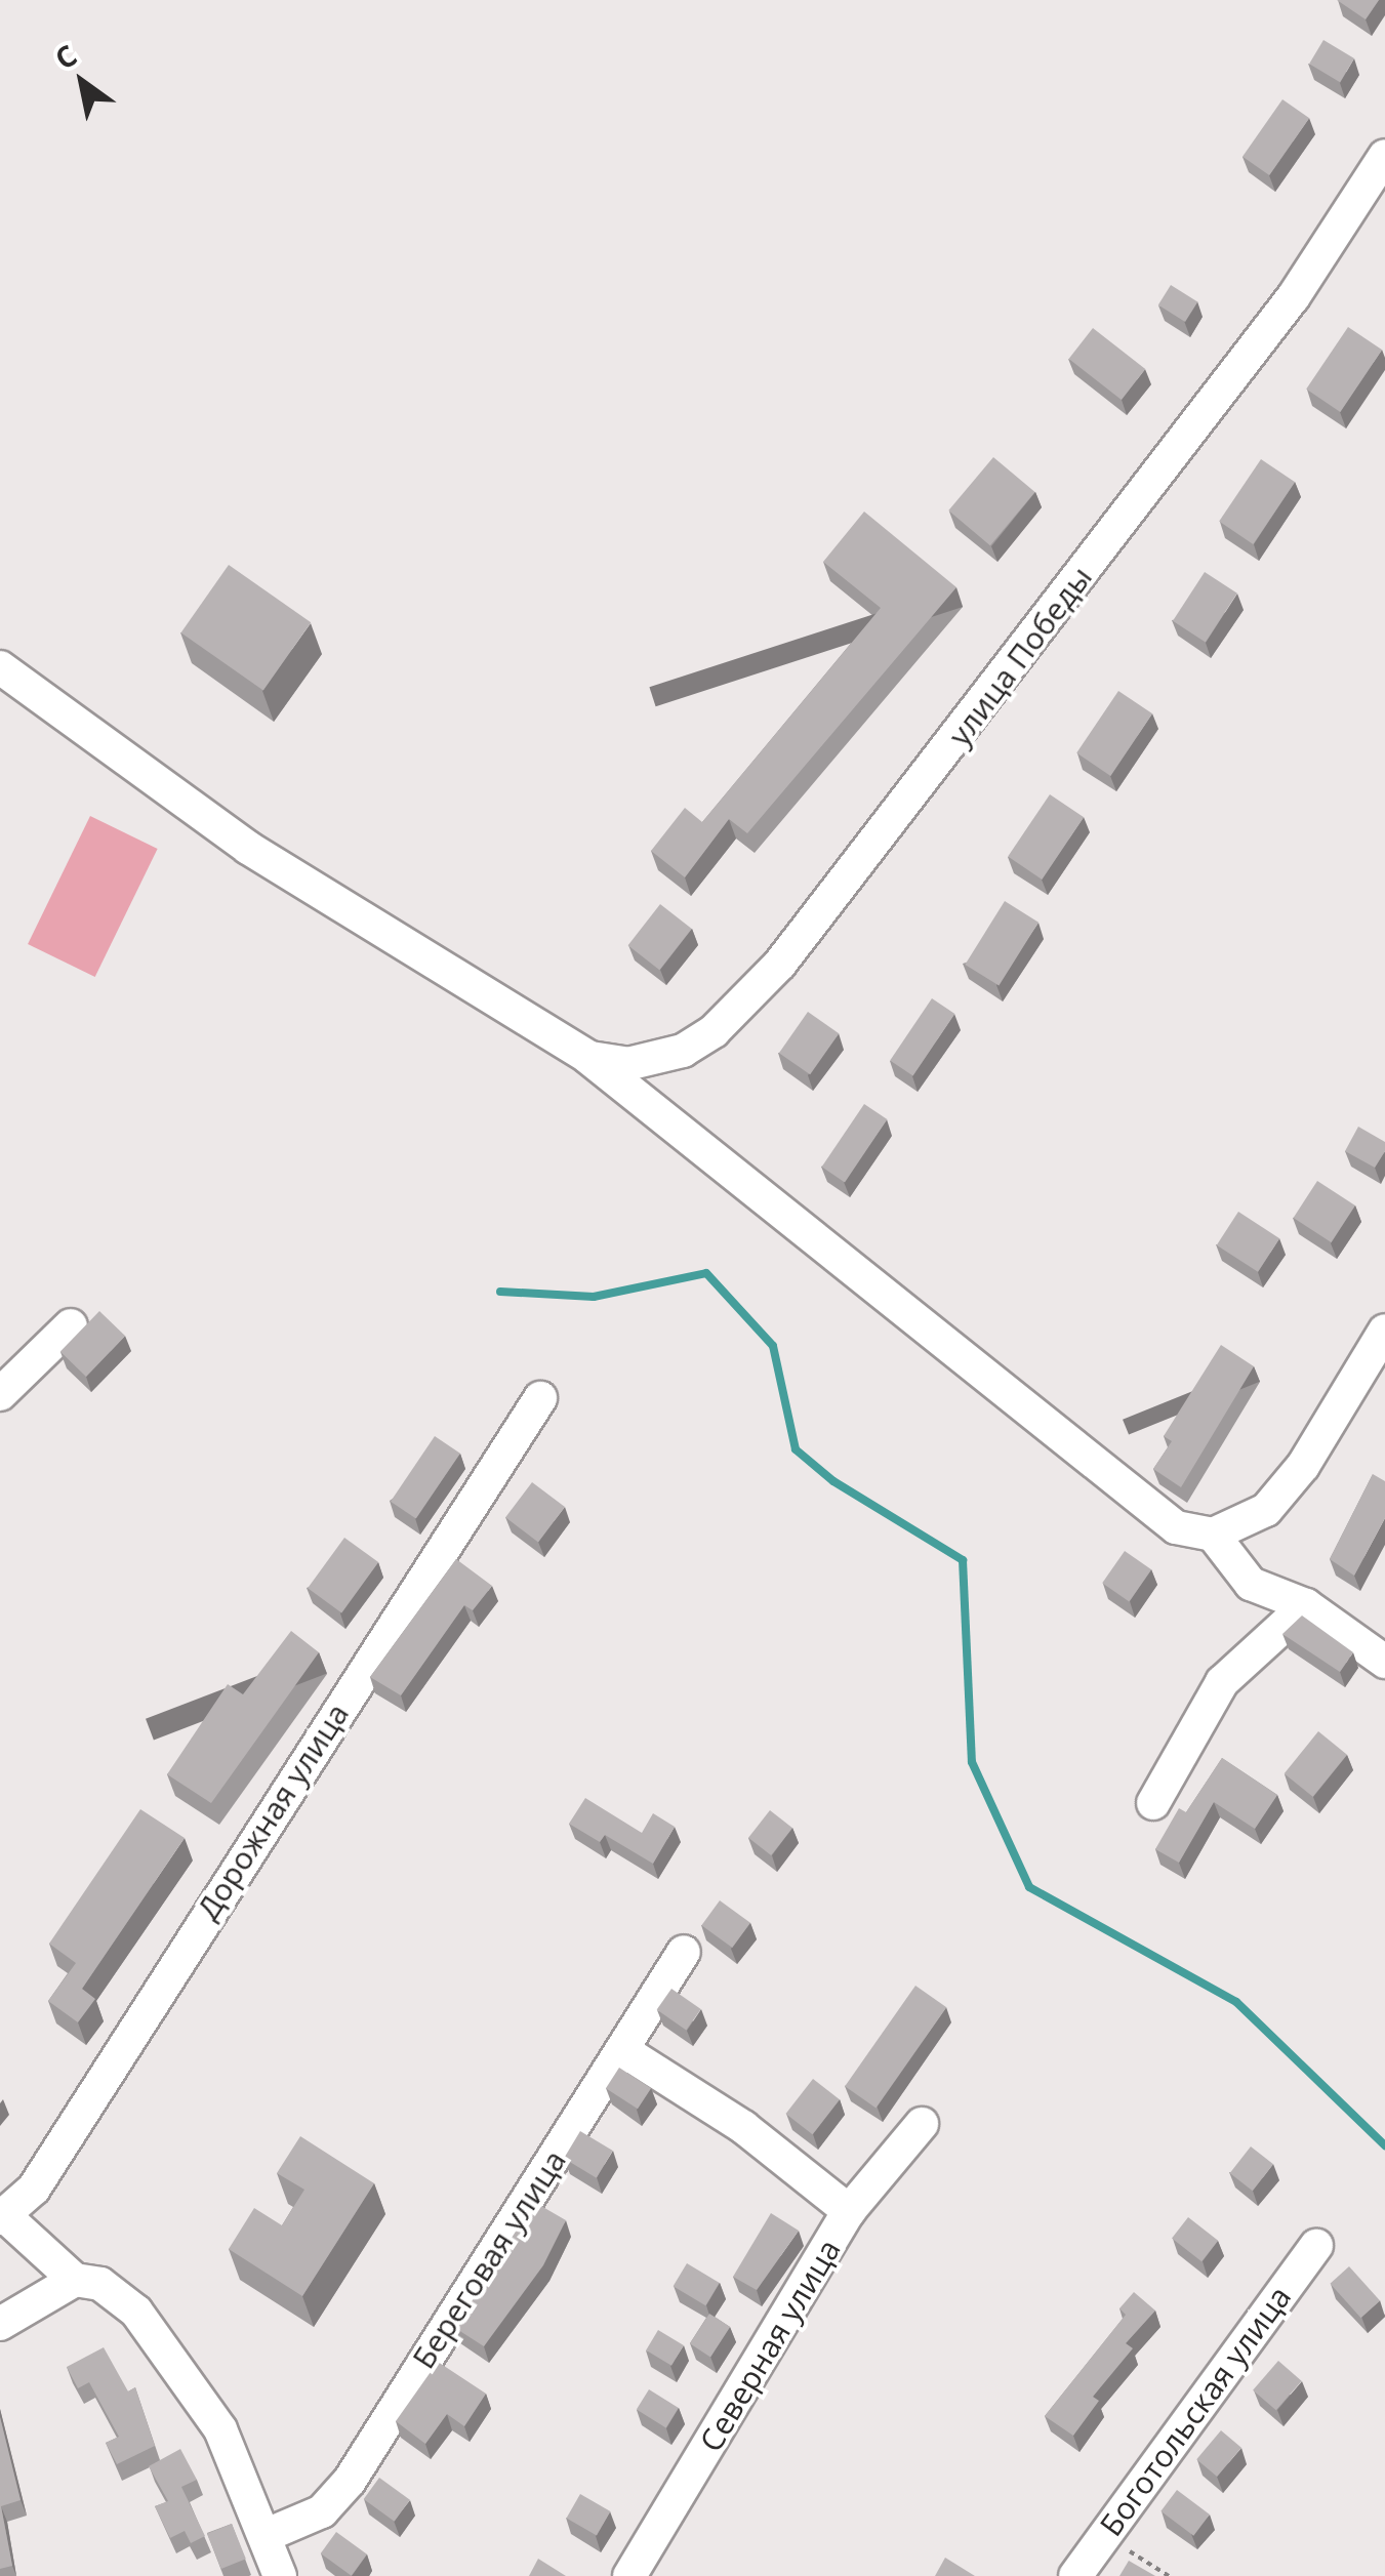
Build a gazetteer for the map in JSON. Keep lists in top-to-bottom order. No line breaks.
{"streets":{"street":["улица Победы","Дорожная улица","Береговая улица","Северная улица","Боготольская улица"]},"north":"top left"}
